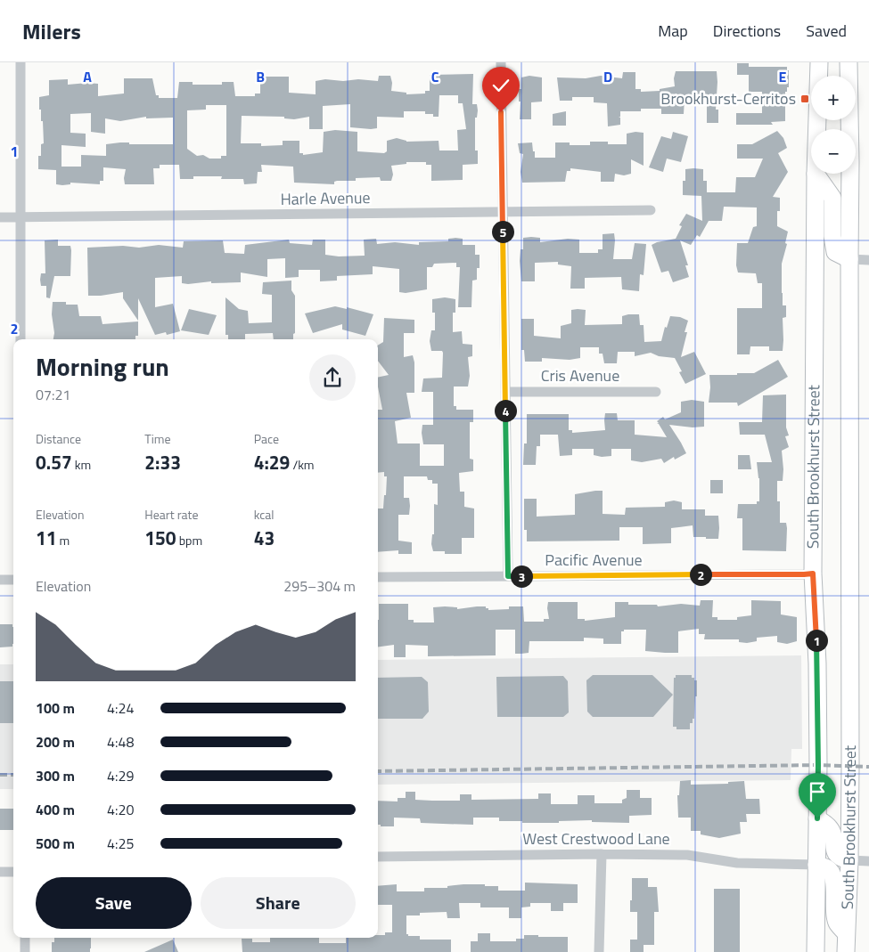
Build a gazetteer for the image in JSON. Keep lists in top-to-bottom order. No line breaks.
{"streets":{"main road":["South Brookhurst Street"],"street":["Harle Avenue","Cris Avenue","Pacific Avenue","West Crestwood Lane"]},"crossings":[["South Brookhurst Street","Pacific Avenue"],["South Brookhurst Street","West Crestwood Lane"]],"places":{"transit":["Brookhurst-Cerritos"]},"page":{"header":"Milers","nav":["Map","Directions","Saved"],"map_buttons":["+","−"],"pins":["5","4","2","3","1"],"heading":["Morning run","07:21"],"stats":[["Distance","0.57 km"],["Time","2:33"],["Pace","4:29 /km"],["Elevation","11 m"],["Heart rate","150 bpm"],["kcal","43"]],"chart":["Elevation","295–304 m"],"list":[{"name":"100 m","note":"4:24"},{"name":"200 m","note":"4:48"},{"name":"300 m","note":"4:29"},{"name":"400 m","note":"4:20"},{"name":"500 m","note":"4:25"}],"buttons":["Save","Share"]},"grid":{"columns":["A","B","C","D","E"],"rows":["1","2"]}}
